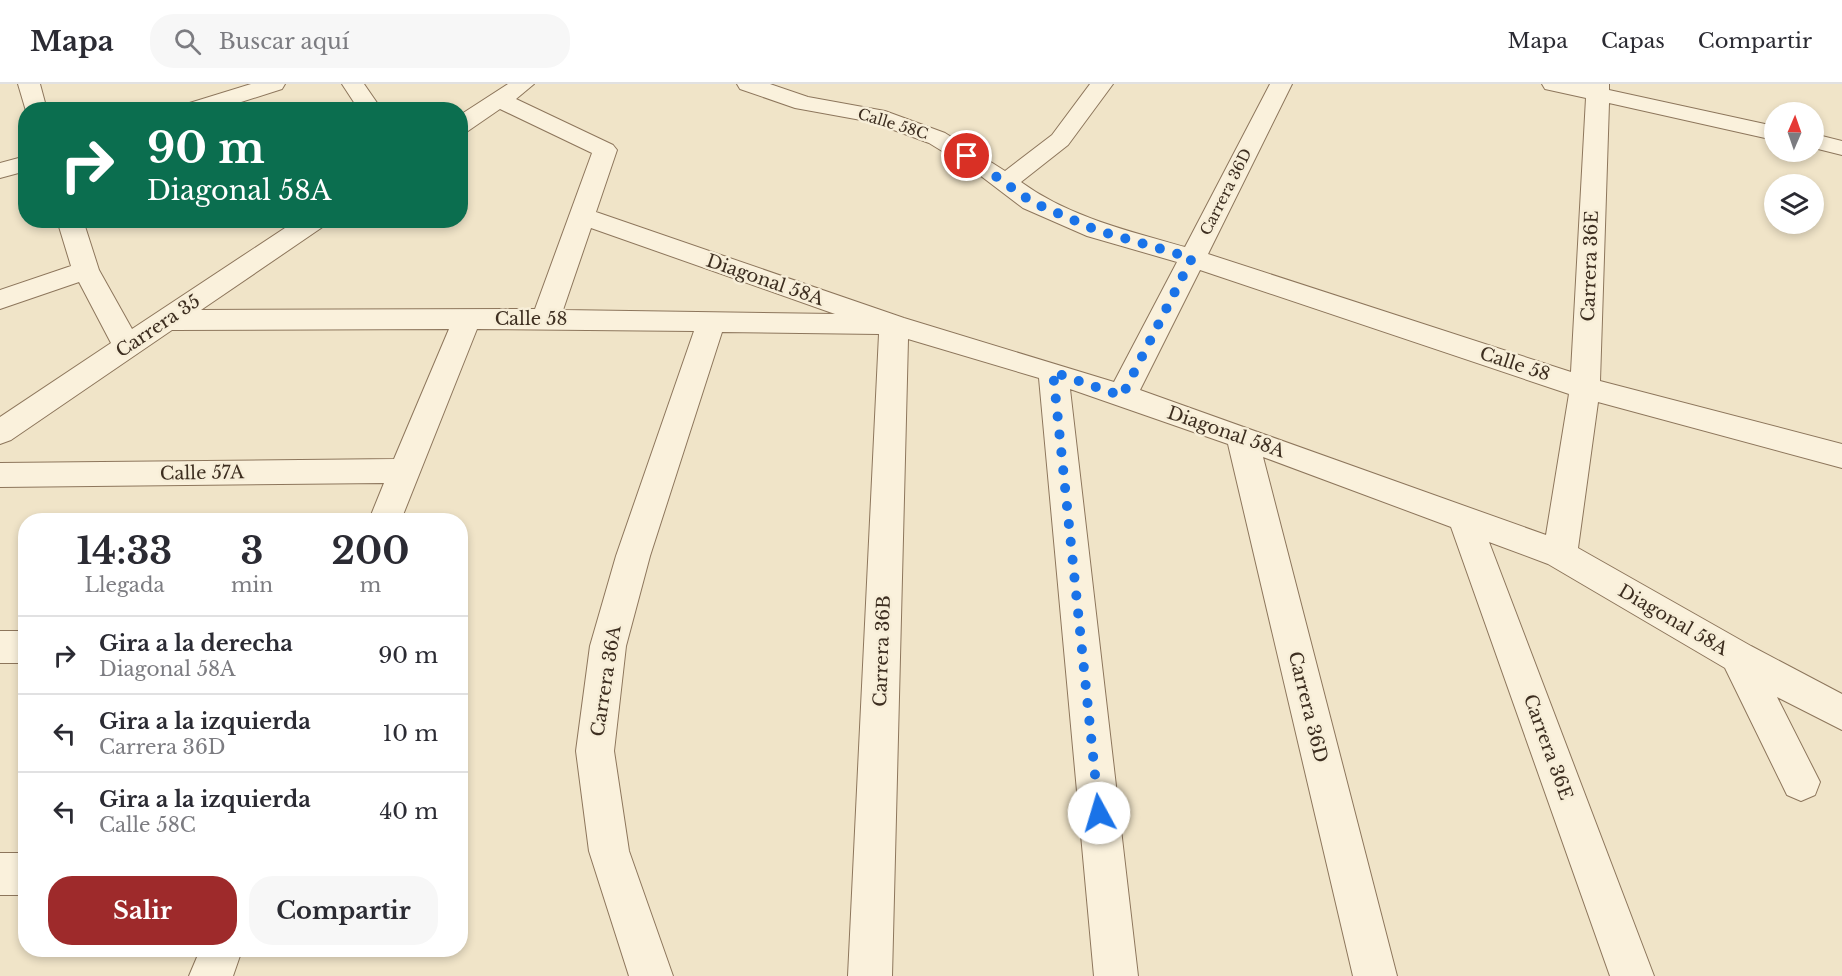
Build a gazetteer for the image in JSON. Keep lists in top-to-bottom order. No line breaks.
{"streets":{"street":["Calle 58C","Carrera 36D","Carrera 36E","Diagonal 58A","Calle 58","Carrera 35","Calle 57A","Carrera 36B","Carrera 36A"]},"crossings":[["Calle 58C","Carrera 36D"],["Calle 58C","Calle 58"],["Carrera 36D","Diagonal 58A"],["Carrera 36D","Calle 58"],["Carrera 36E","Diagonal 58A"],["Carrera 36E","Calle 58"],["Diagonal 58A","Calle 58"],["Diagonal 58A","Carrera 36B"],["Calle 58","Carrera 35"],["Calle 58","Carrera 36B"],["Calle 58","Carrera 36A"]],"north":"top","page":{"header":"Mapa","search":"Buscar aquí","nav":["Mapa","Capas","Compartir"],"turn":["90 m","Diagonal 58A"],"eta":["14:33","Llegada","3","min","200","m"],"list":[{"name":"Gira a la derecha","note":"Diagonal 58A","value":"90 m"},{"name":"Gira a la izquierda","note":"Carrera 36D","value":"10 m"},{"name":"Gira a la izquierda","note":"Calle 58C","value":"40 m"}],"buttons":["Salir","Compartir"]}}
